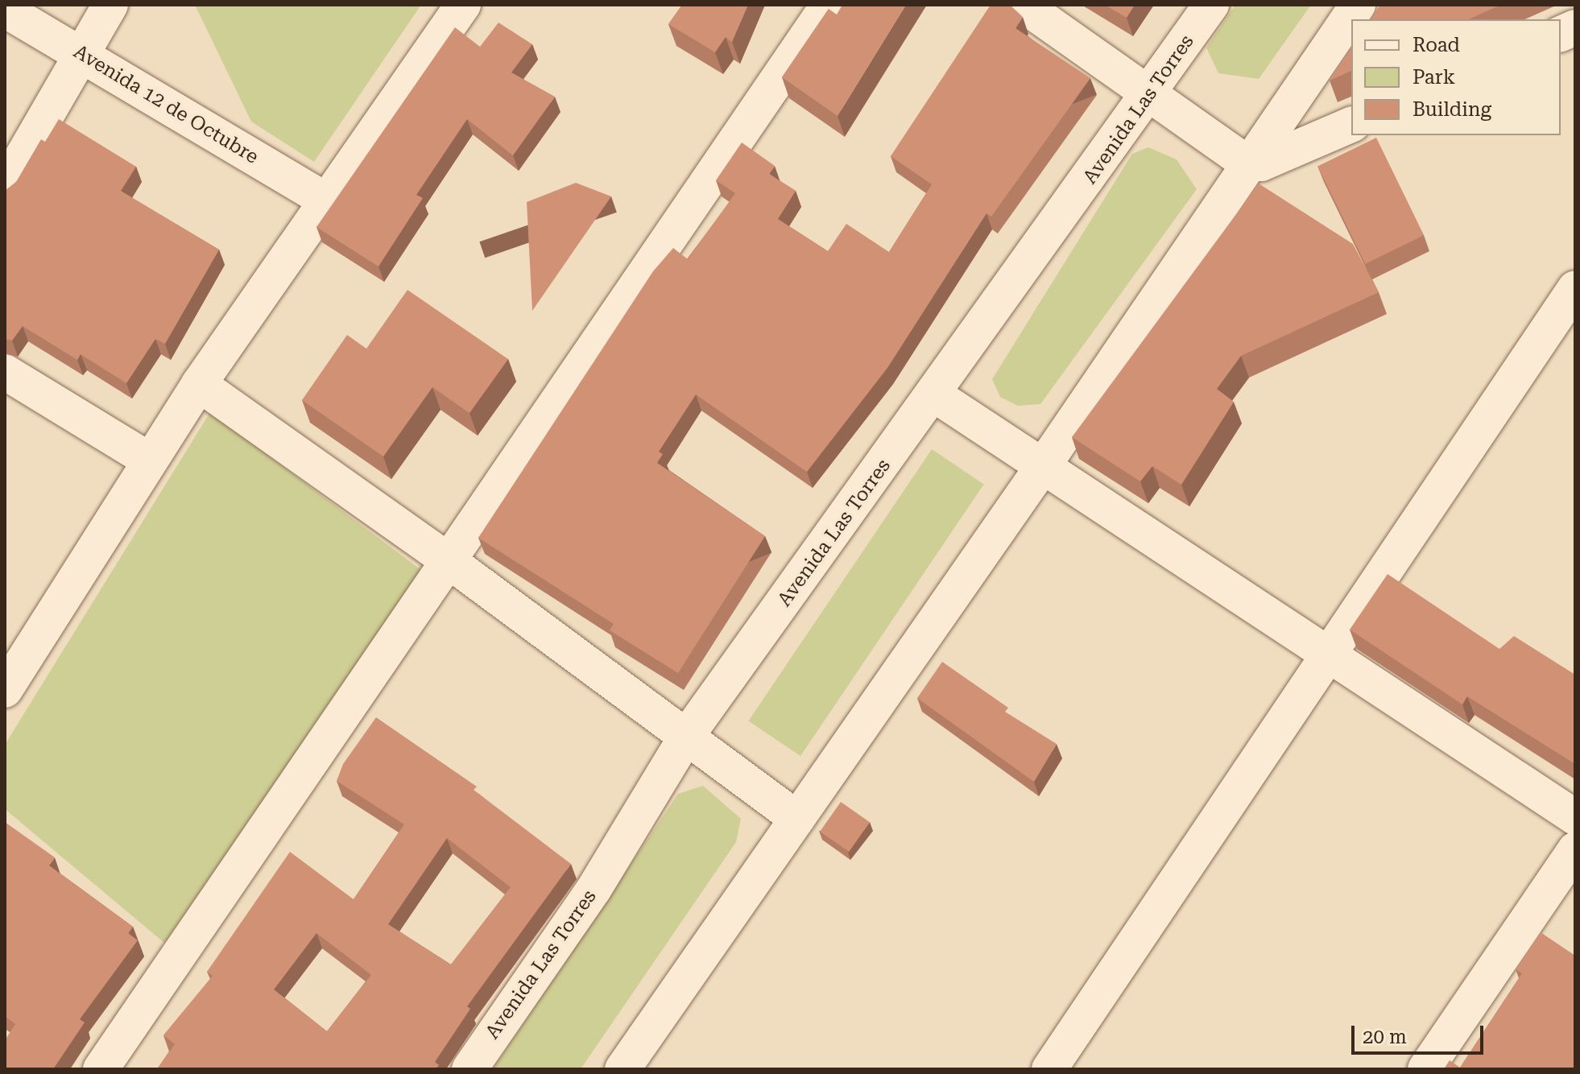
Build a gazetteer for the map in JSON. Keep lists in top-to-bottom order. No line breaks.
{"streets":{"street":["Avenida 12 de Octubre","Avenida Las Torres"]},"legend":["Road","Park","Building"],"scale_bar":"20 m"}
